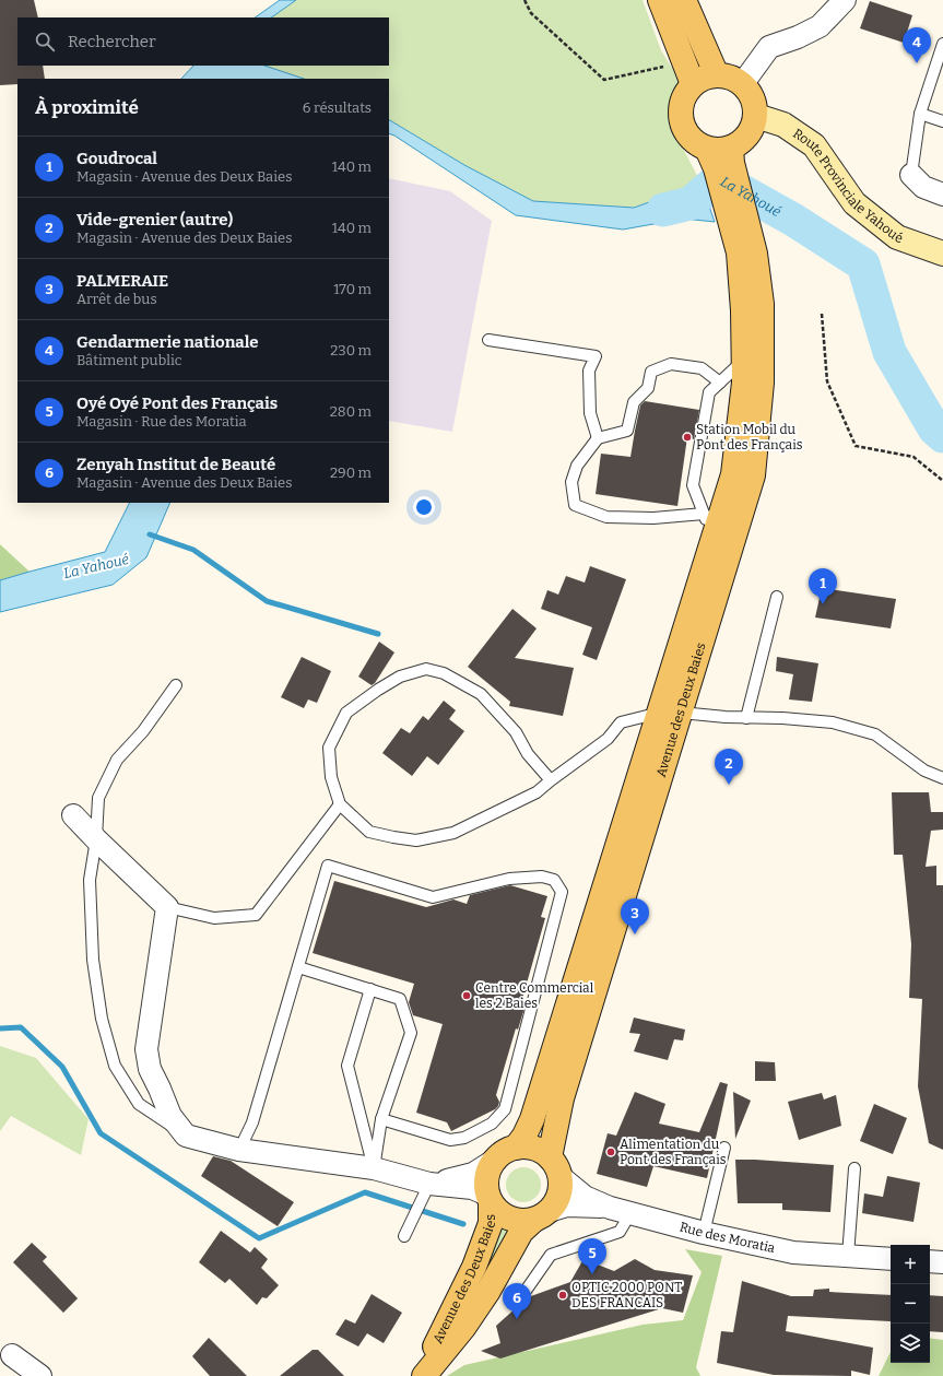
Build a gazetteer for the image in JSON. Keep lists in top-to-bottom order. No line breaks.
{"streets":{"main road":["Route Provinciale Yahoué","Avenue des Deux Baies"],"street":["Rue des Moratia"]},"crossings":[["Avenue des Deux Baies","Rue des Moratia"]],"water":["La Yahoué"],"places":["Station Mobil du Pont des Français","Centre Commercial les 2 Baies","Alimentation du Pont des Français","OPTIC 2000 PONT DES FRANCAIS"],"page":{"search":"Rechercher","pins":["4","1","2","3","5","6"],"heading":["À proximité","6 résultats"],"list":[{"mark":"1","name":"Goudrocal","note":"Magasin · Avenue des Deux Baies","value":"140 m"},{"mark":"2","name":"Vide-grenier (autre)","note":"Magasin · Avenue des Deux Baies","value":"140 m"},{"mark":"3","name":"PALMERAIE","note":"Arrêt de bus","value":"170 m"},{"mark":"4","name":"Gendarmerie nationale","note":"Bâtiment public","value":"230 m"},{"mark":"5","name":"Oyé Oyé Pont des Français","note":"Magasin · Rue des Moratia","value":"280 m"},{"mark":"6","name":"Zenyah Institut de Beauté","note":"Magasin · Avenue des Deux Baies","value":"290 m"}],"map_buttons":["+","−"]}}
